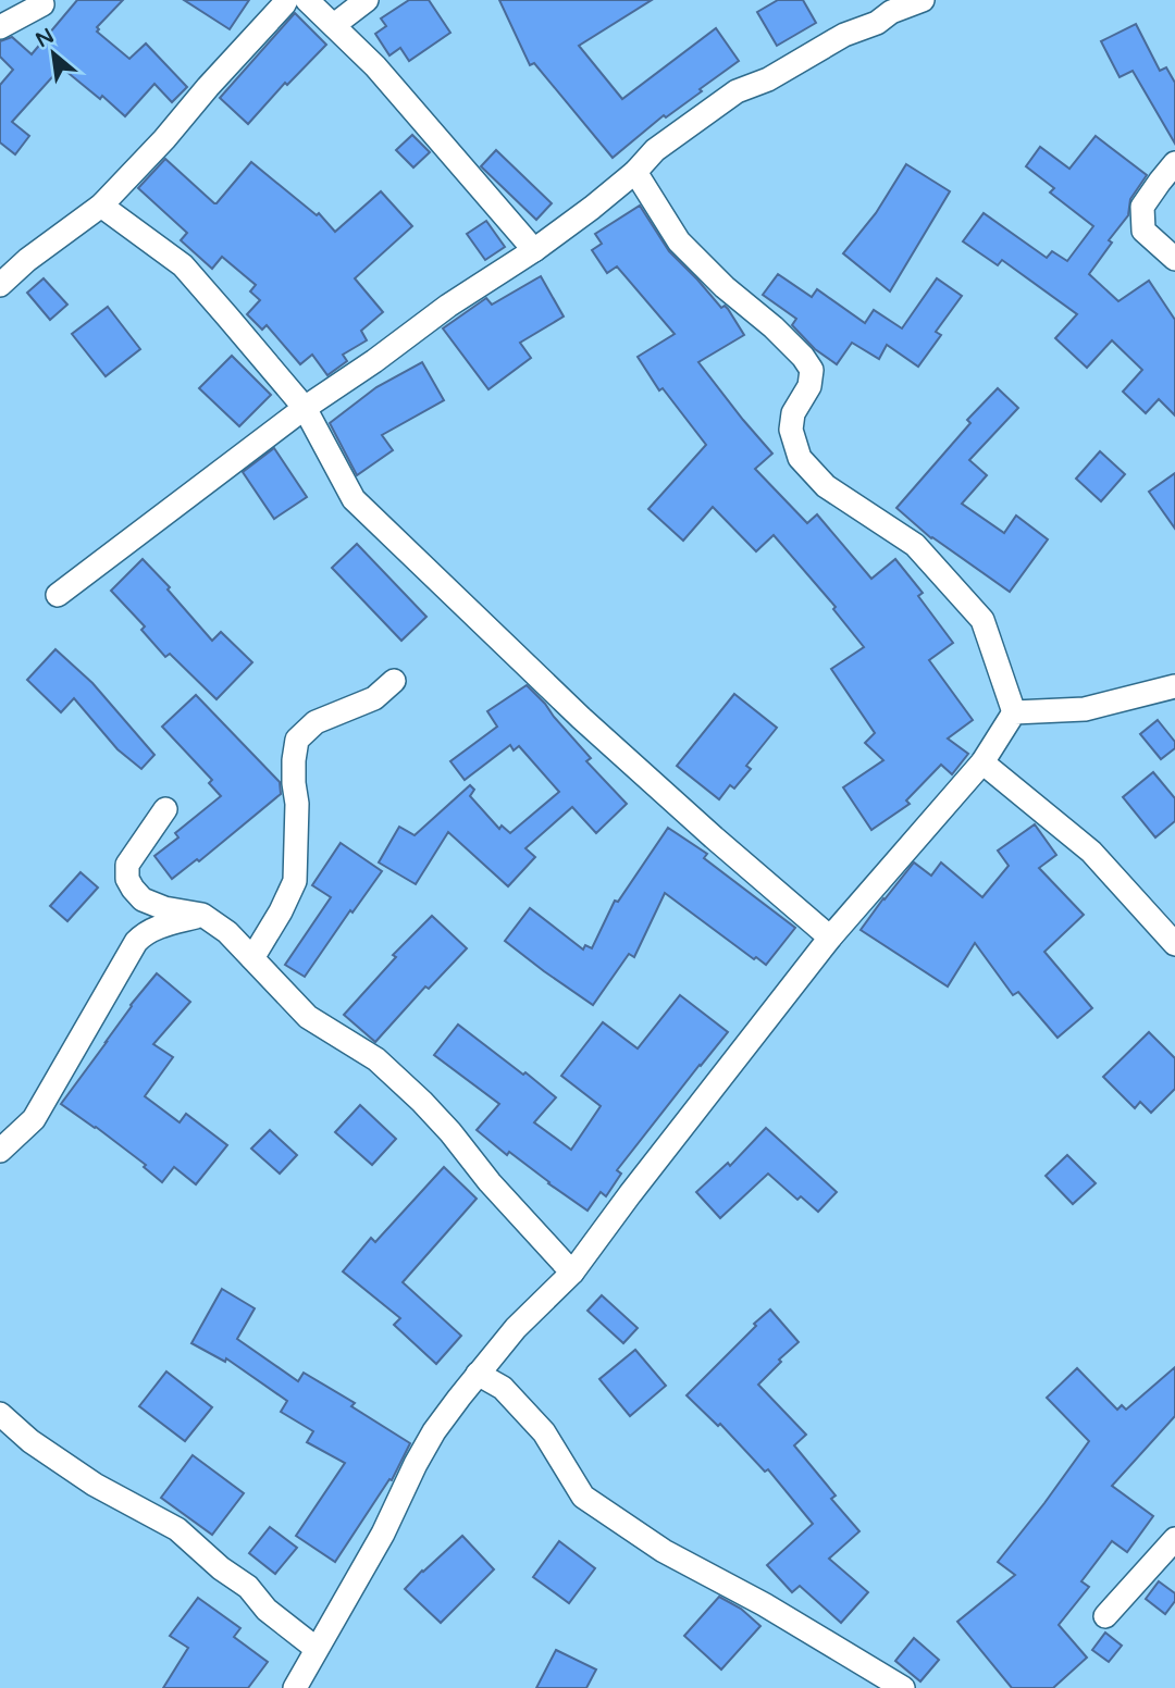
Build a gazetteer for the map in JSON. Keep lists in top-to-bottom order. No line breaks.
{"north":"top left"}
